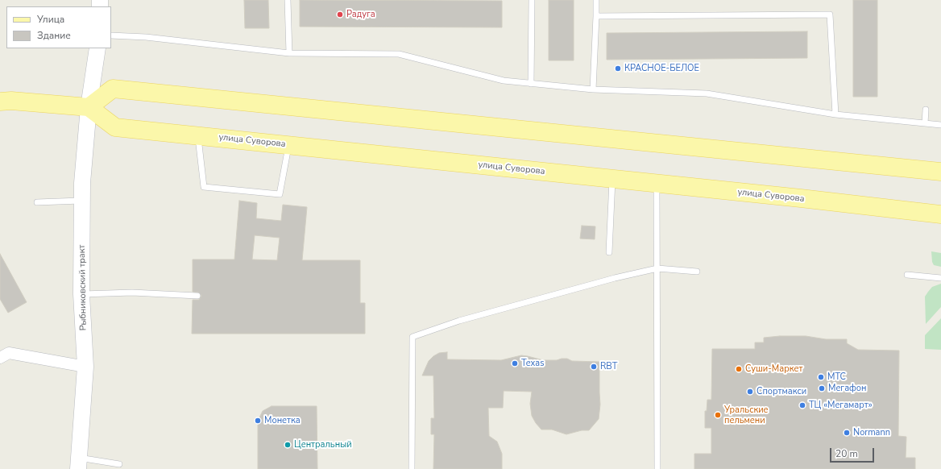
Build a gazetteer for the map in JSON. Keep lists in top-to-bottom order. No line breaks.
{"streets":{"main road":["улица Суворова","Рыбниковский тракт"]},"crossings":[["улица Суворова","Рыбниковский тракт"]],"places":["Радуга","КРАСНОЕ-БЕЛОЕ","Texas","RBT","Суши-Маркет","МТС","Мегафон","Спортмакси","ТЦ «Мегамарт»","Уральские пельмени","Монетка","Normann","Центральный"],"legend":["Улица","Здание"],"scale_bar":"20 m"}
